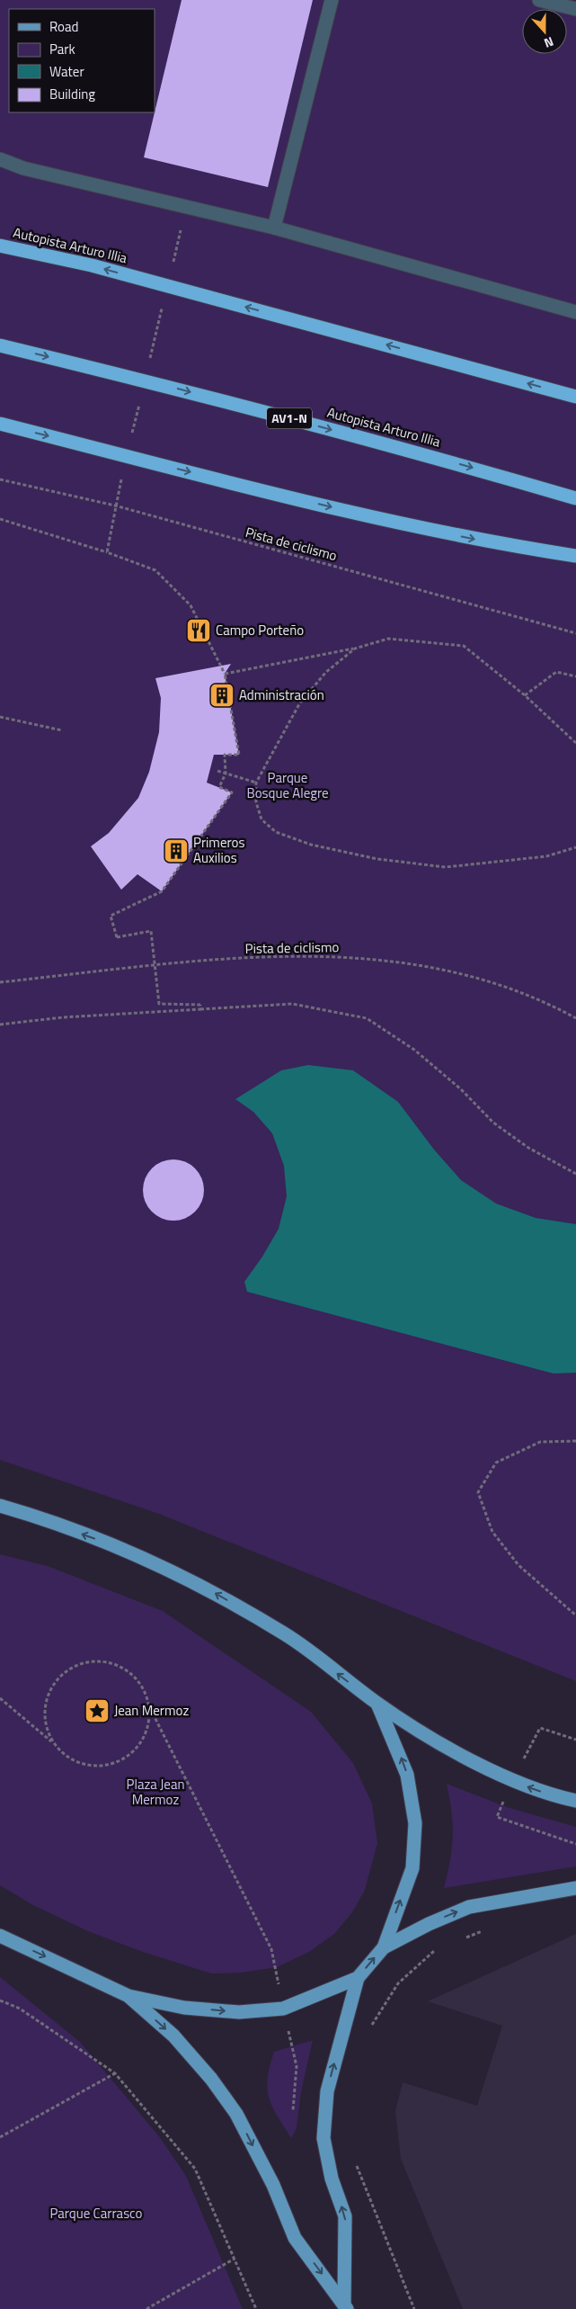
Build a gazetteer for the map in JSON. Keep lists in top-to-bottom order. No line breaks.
{"streets":{"highway":["Autopista Arturo Illia","AV1-N"],"path":["Pista de ciclismo"]},"parks":["Parque Bosque Alegre","Plaza Jean Mermoz","Parque Carrasco"],"places":{"restaurant":["Campo Porteño"],"building":["Administración","Primeros Auxilios"],"place":["Jean Mermoz"]},"legend":["Road","Park","Water","Building"],"north":"bottom"}
